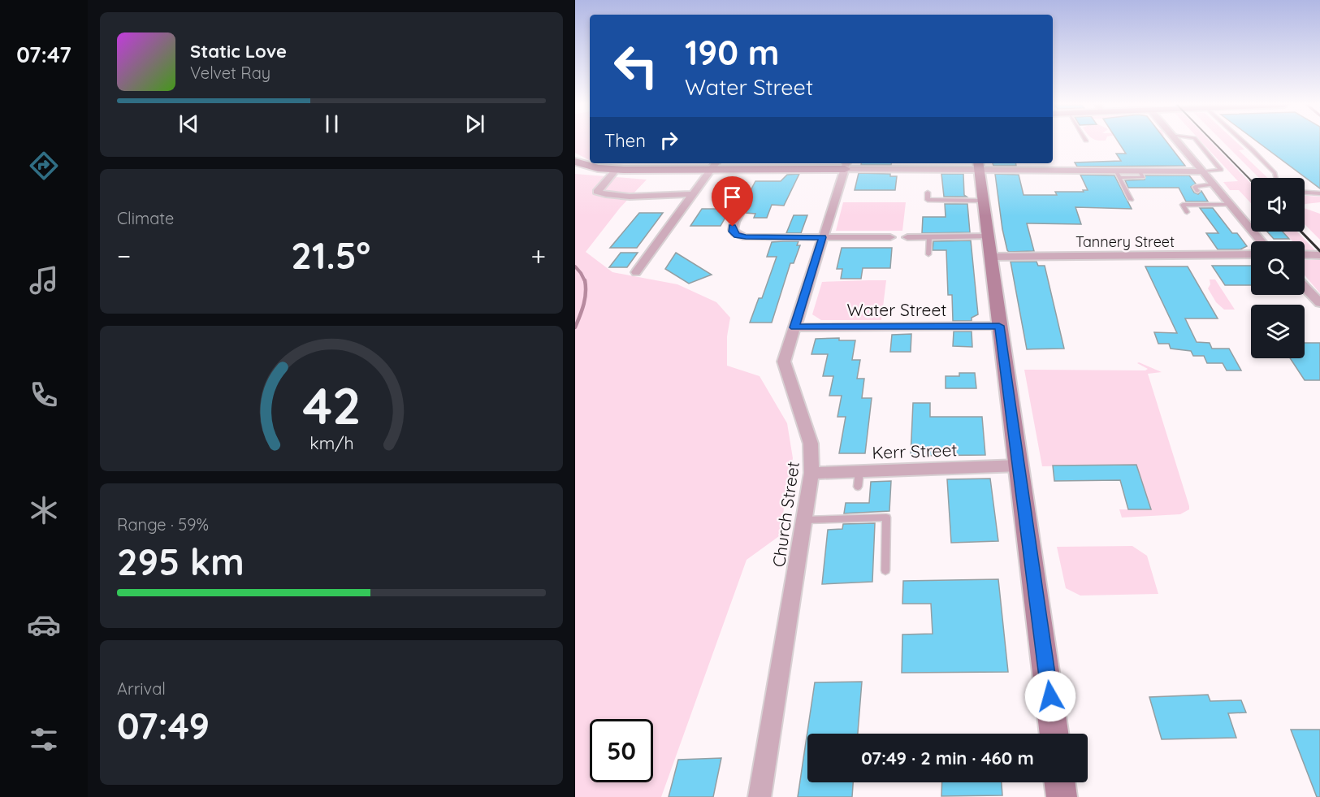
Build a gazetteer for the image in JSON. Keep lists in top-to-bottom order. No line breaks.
{"streets":{"street":["Tannery Street","Water Street","Kerr Street","Church Street"]},"crossings":[["Water Street","Church Street"],["Kerr Street","Church Street"]],"page":{"tabs":"07:47","turn":["190 m","Water Street"],"song":["Static Love","Velvet Ray"],"then":"Then","tile":["Climate",["Range · 59%","295 km"],["Arrival","07:49"]],"heat":["−","21.5°","+"],"limit":"50","trip":"07:49 · 2 min · 460 m","gauge":["42","km/h"]}}
